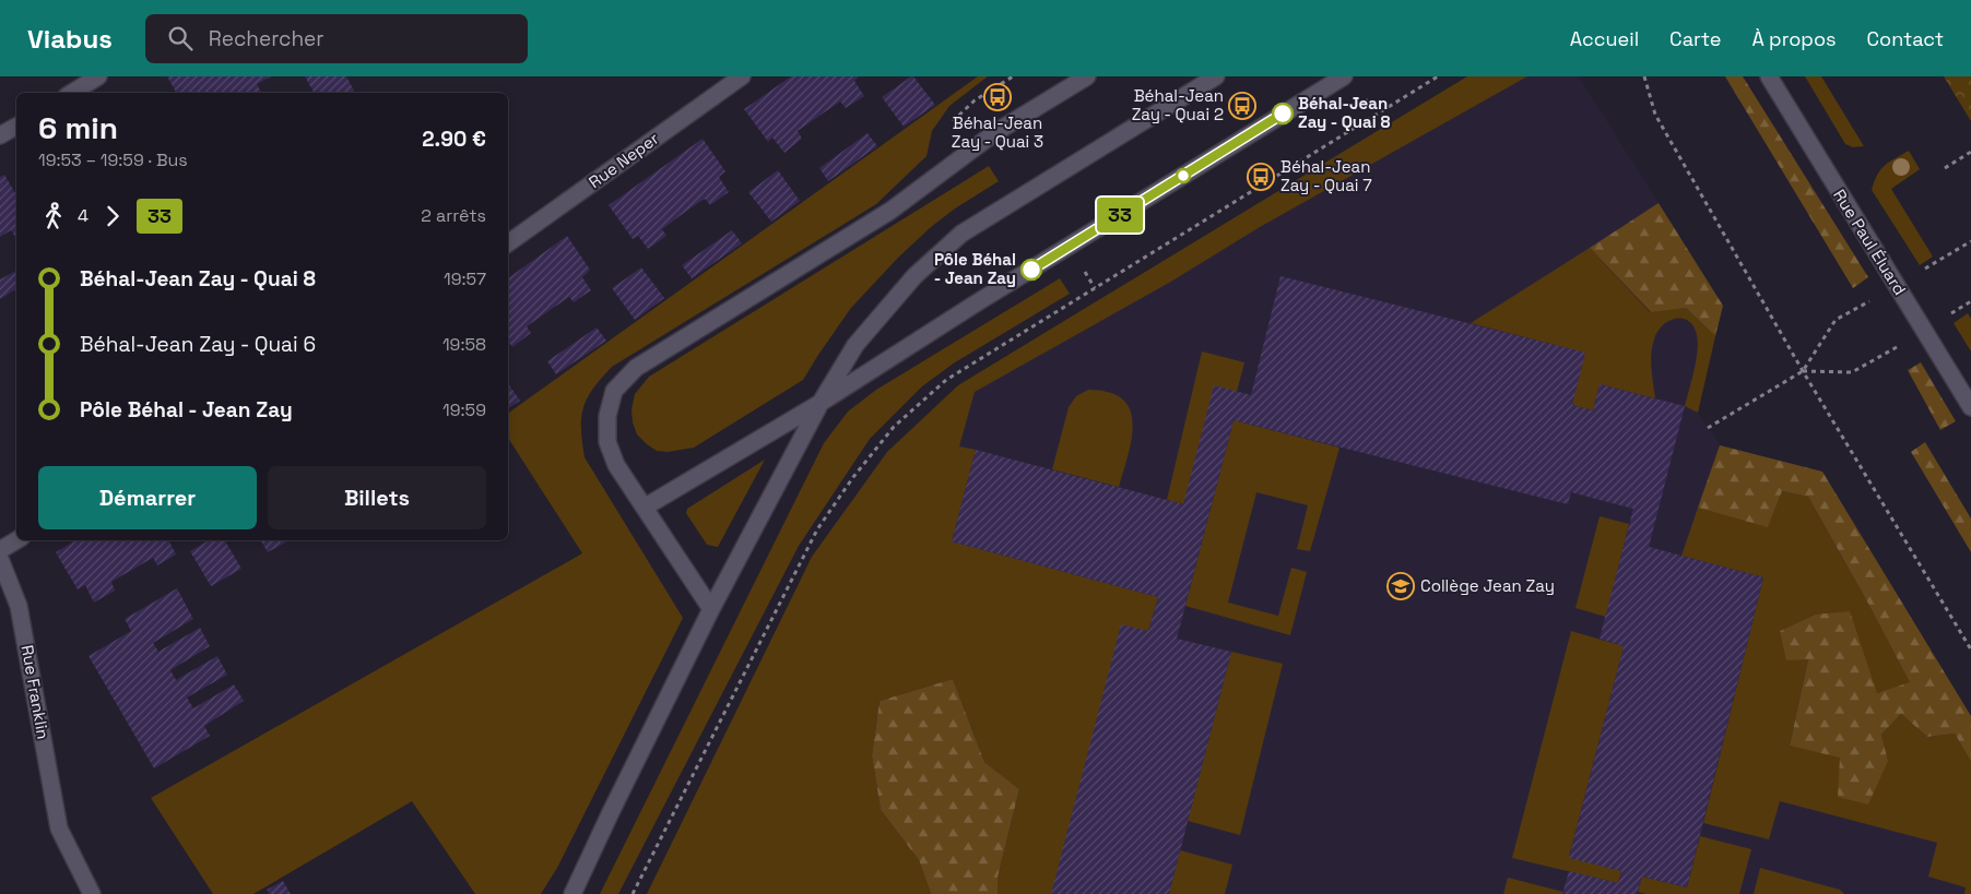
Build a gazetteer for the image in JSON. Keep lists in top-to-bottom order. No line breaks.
{"streets":{"street":["Rue Neper","Rue Paul Éluard","Rue Franklin"]},"places":{"bus stop":["Béhal-Jean Zay - Quai 3","Béhal-Jean Zay - Quai 2","Béhal-Jean Zay - Quai 7"],"other":["Béhal-Jean Zay - Quai 8","Pôle Béhal - Jean Zay"],"school or university":["Collège Jean Zay"]},"lines":["bus line 33"],"page":{"header":"Viabus","search":"Rechercher","nav":["Accueil","Carte","À propos","Contact"],"on_map":"33","heading":["6 min","19:53 – 19:59 · Bus","2.90 €"],"legs":["4","33","2 arrêts"],"list":[{"name":"Béhal-Jean Zay - Quai 8","value":"19:57"},{"name":"Béhal-Jean Zay - Quai 6","value":"19:58"},{"name":"Pôle Béhal - Jean Zay","value":"19:59"}],"buttons":["Démarrer","Billets"]}}
